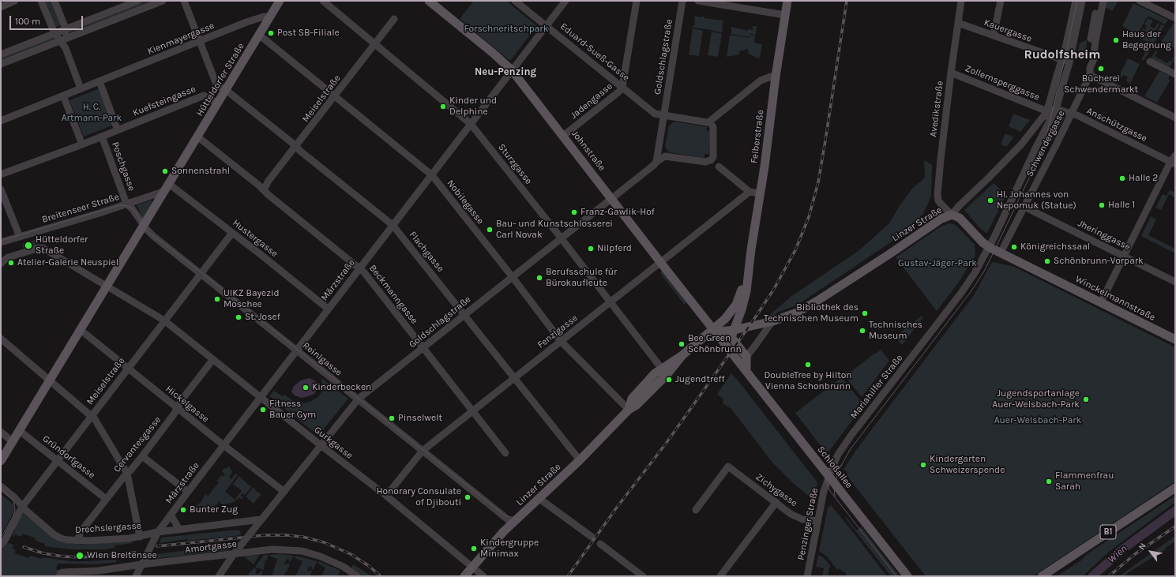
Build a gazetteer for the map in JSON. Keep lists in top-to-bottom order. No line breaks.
{"streets":{"main road":["Hütteldorfer Straße","Felberstraße","Johnstraße","Linzer Straße","Winckelmannstraße","Schloßallee","B1"],"street":["Kauergasse","Kienmayergasse","Eduard-Sueß-Gasse","Goldschlagstraße","Zollernsperggasse","Meiselstraße","Kuefsteingasse","Jadengasse","Avedikstraße","Anschützgasse","Schwendergasse","Sturzgasse","Poschgasse","Nobilegasse","Breitenseer Straße","Jheringgasse","Hustergasse","Flachgasse","Märzstraße","Beckmanngasse","Fenzlgasse","Reinlgasse","Mariahilfer Straße","Hickelgasse","Gurkgasse","Cervantesgasse","Gründorfgasse","Zichygasse","Penzinger Straße","Drechslergasse","Amortgasse"]},"crossings":[["Kauergasse","Avedikstraße"],["Kauergasse","Mariahilfer Straße"],["Kienmayergasse","Hütteldorfer Straße"],["Kienmayergasse","Flachgasse"],["Eduard-Sueß-Gasse","Goldschlagstraße"],["Eduard-Sueß-Gasse","Jadengasse"],["Eduard-Sueß-Gasse","Märzstraße"],["Goldschlagstraße","Johnstraße"],["Goldschlagstraße","Sturzgasse"],["Goldschlagstraße","Nobilegasse"],["Goldschlagstraße","Flachgasse"],["Goldschlagstraße","Beckmanngasse"],["Goldschlagstraße","Reinlgasse"],["Goldschlagstraße","Hickelgasse"],["Goldschlagstraße","Gurkgasse"],["Goldschlagstraße","Drechslergasse"],["Goldschlagstraße","Amortgasse"],["Hütteldorfer Straße","Kuefsteingasse"],["Hütteldorfer Straße","Nobilegasse"],["Hütteldorfer Straße","Breitenseer Straße"],["Hütteldorfer Straße","Hustergasse"],["Hütteldorfer Straße","Flachgasse"],["Hütteldorfer Straße","Beckmanngasse"],["Hütteldorfer Straße","Reinlgasse"],["Hütteldorfer Straße","Hickelgasse"],["Hütteldorfer Straße","Gurkgasse"],["Hütteldorfer Straße","Gründorfgasse"],["Zollernsperggasse","Avedikstraße"],["Zollernsperggasse","Linzer Straße"],["Zollernsperggasse","Mariahilfer Straße"],["Meiselstraße","Sturzgasse"],["Meiselstraße","Nobilegasse"],["Meiselstraße","Hustergasse"],["Meiselstraße","Flachgasse"],["Meiselstraße","Beckmanngasse"],["Meiselstraße","Reinlgasse"],["Meiselstraße","Hickelgasse"],["Meiselstraße","Gurkgasse"],["Meiselstraße","Gründorfgasse"],["Meiselstraße","Drechslergasse"],["Jadengasse","Johnstraße"],["Avedikstraße","Linzer Straße"],["Avedikstraße","Winckelmannstraße"],["Anschützgasse","Schwendergasse"],["Anschützgasse","Mariahilfer Straße"],["Felberstraße","Johnstraße"],["Felberstraße","Linzer Straße"],["Felberstraße","Schloßallee"],["Schwendergasse","Jheringgasse"],["Schwendergasse","Winckelmannstraße"],["Johnstraße","Linzer Straße"],["Johnstraße","Märzstraße"],["Johnstraße","Fenzlgasse"],["Johnstraße","Schloßallee"],["Sturzgasse","Linzer Straße"],["Sturzgasse","Märzstraße"],["Sturzgasse","Fenzlgasse"],["Poschgasse","Breitenseer Straße"],["Poschgasse","Reinlgasse"],["Nobilegasse","Linzer Straße"],["Nobilegasse","Märzstraße"],["Nobilegasse","Fenzlgasse"],["Breitenseer Straße","Hustergasse"],["Breitenseer Straße","Reinlgasse"],["Linzer Straße","Flachgasse"],["Linzer Straße","Winckelmannstraße"],["Linzer Straße","Reinlgasse"],["Linzer Straße","Mariahilfer Straße"],["Linzer Straße","Gurkgasse"],["Linzer Straße","Schloßallee"],["Hustergasse","Märzstraße"],["Flachgasse","Märzstraße"],["Flachgasse","Fenzlgasse"],["Märzstraße","Beckmanngasse"],["Märzstraße","Reinlgasse"],["Märzstraße","Hickelgasse"],["Märzstraße","Gurkgasse"],["Märzstraße","Drechslergasse"],["Märzstraße","Amortgasse"],["Beckmanngasse","Fenzlgasse"],["Winckelmannstraße","Mariahilfer Straße"],["Fenzlgasse","Reinlgasse"],["Fenzlgasse","Gurkgasse"],["Mariahilfer Straße","Schloßallee"],["Mariahilfer Straße","Penzinger Straße"],["Hickelgasse","Cervantesgasse"],["Gurkgasse","Cervantesgasse"],["Cervantesgasse","Gründorfgasse"],["Cervantesgasse","Drechslergasse"],["Schloßallee","Penzinger Straße"],["Zichygasse","Penzinger Straße"]],"districts":["Rudolfsheim","Neu-Penzing"],"water":["Wien"],"parks":["Forschneritschpark","H. C. Artmann-Park","Gustav-Jäger-Park","Auer-Welsbach-Park"],"places":["Post SB-Filiale","Haus der Begegnung","Bücherei Schwendermarkt","Kinder und Delphine","Sonnenstrahl","Halle 2","Hl. Johannes von Nepomuk (Statue)","Halle 1","Franz-Gawlik-Hof","Bau- und Kunstschlosserei Carl Novak","Hütteldorfer Straße","Königreichssaal","Nilpferd","Schönbrunn-Vorpark","Atelier-Galerie Neuspiel","Berufsschule für Bürokaufleute","UIKZ Bayezid Moschee","Bibliothek des Technischen Museum","St. Josef","Technisches Museum","Bee Green Schönbrunn","DoubleTree by Hilton Vienna Schonbrunn","Jugendtreff","Kinderbecken","Jugendsportanlage Auer-Welsbach-Park","Fitness Bauer Gym","Pinselwelt","Kindergarten Schweizerspende","Flammenfrau Sarah","Honorary Consulate of Djibouti","Bunter Zug","Kindergruppe Minimax","Wien Breitensee"],"scale_bar":"100 m","north":"top left"}
